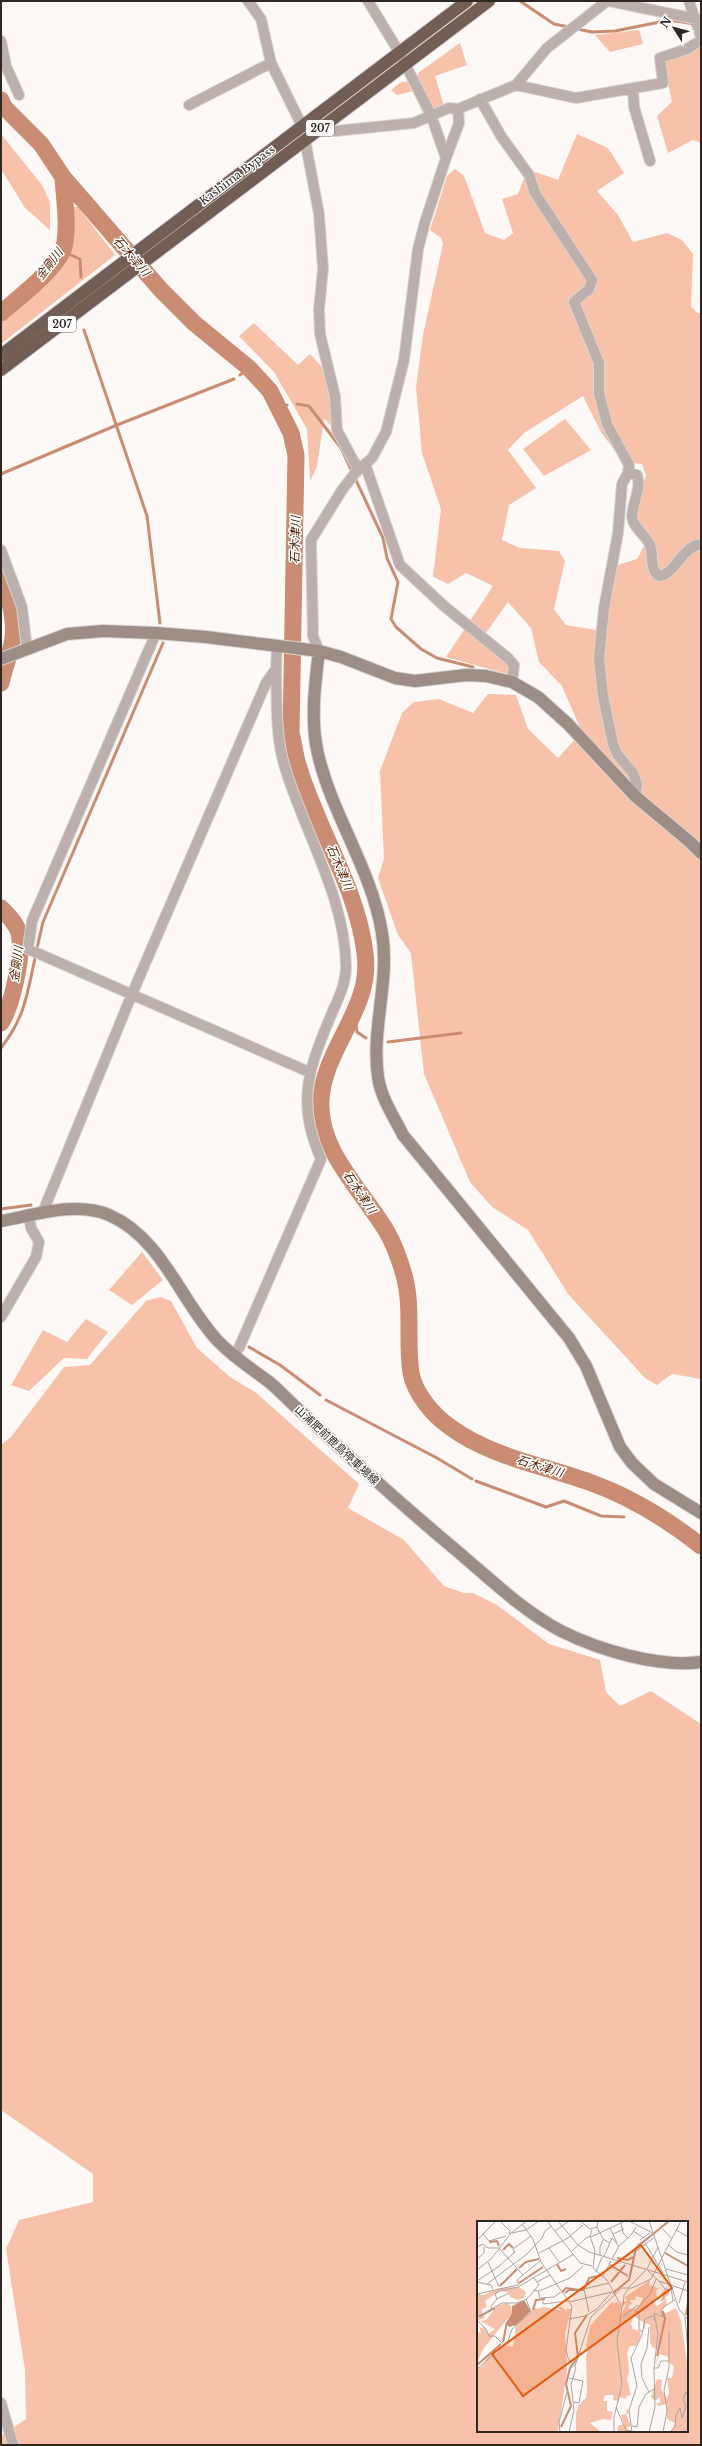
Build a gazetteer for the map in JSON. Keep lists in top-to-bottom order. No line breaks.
{"streets":{"highway":["207","Kashima Bypass"],"street":["山浦肥前鹿島停車場線"]},"water":["石木津川","金剛川"],"north":"top left"}
